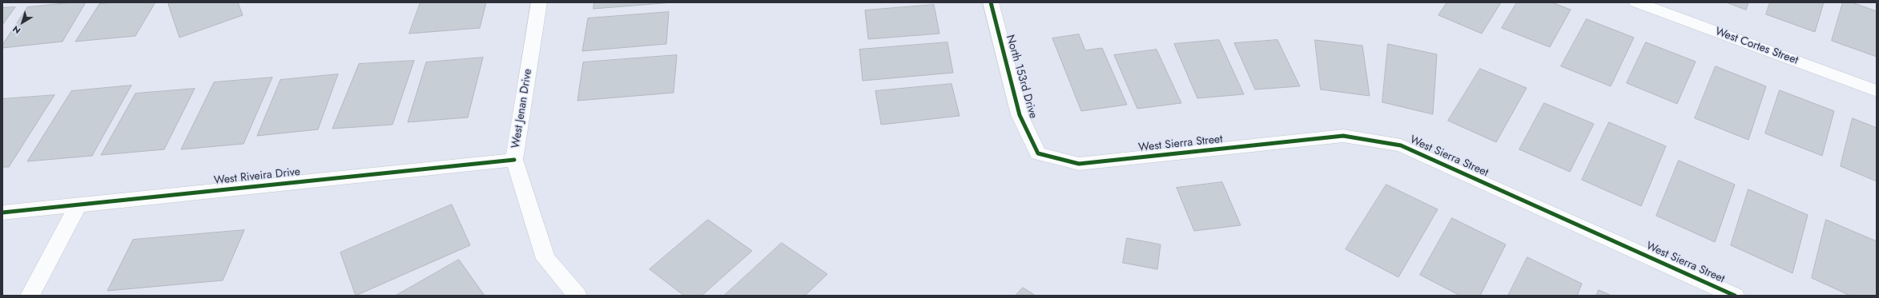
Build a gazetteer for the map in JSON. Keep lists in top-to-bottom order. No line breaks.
{"streets":{"street":["West Cortes Street","North 153rd Drive","West Jenan Drive","West Sierra Street","West Riveira Drive"]},"crossings":[["North 153rd Drive","West Sierra Street"],["West Jenan Drive","West Riveira Drive"]],"north":"bottom left"}
